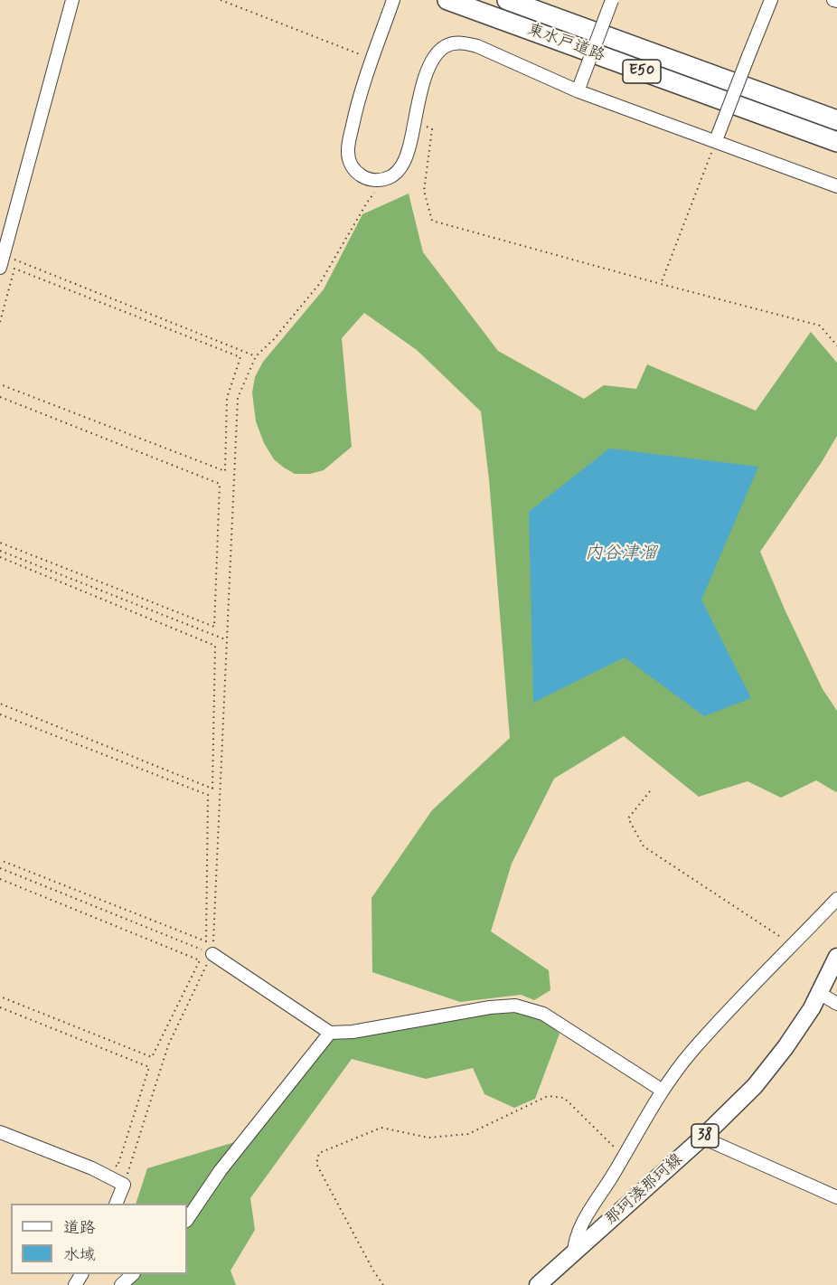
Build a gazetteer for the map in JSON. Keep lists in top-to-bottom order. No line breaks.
{"streets":{"highway":["東水戸道路","E50"],"main road":["38","那珂湊那珂線"]},"water":["内谷津溜"],"legend":["道路","水域"]}
